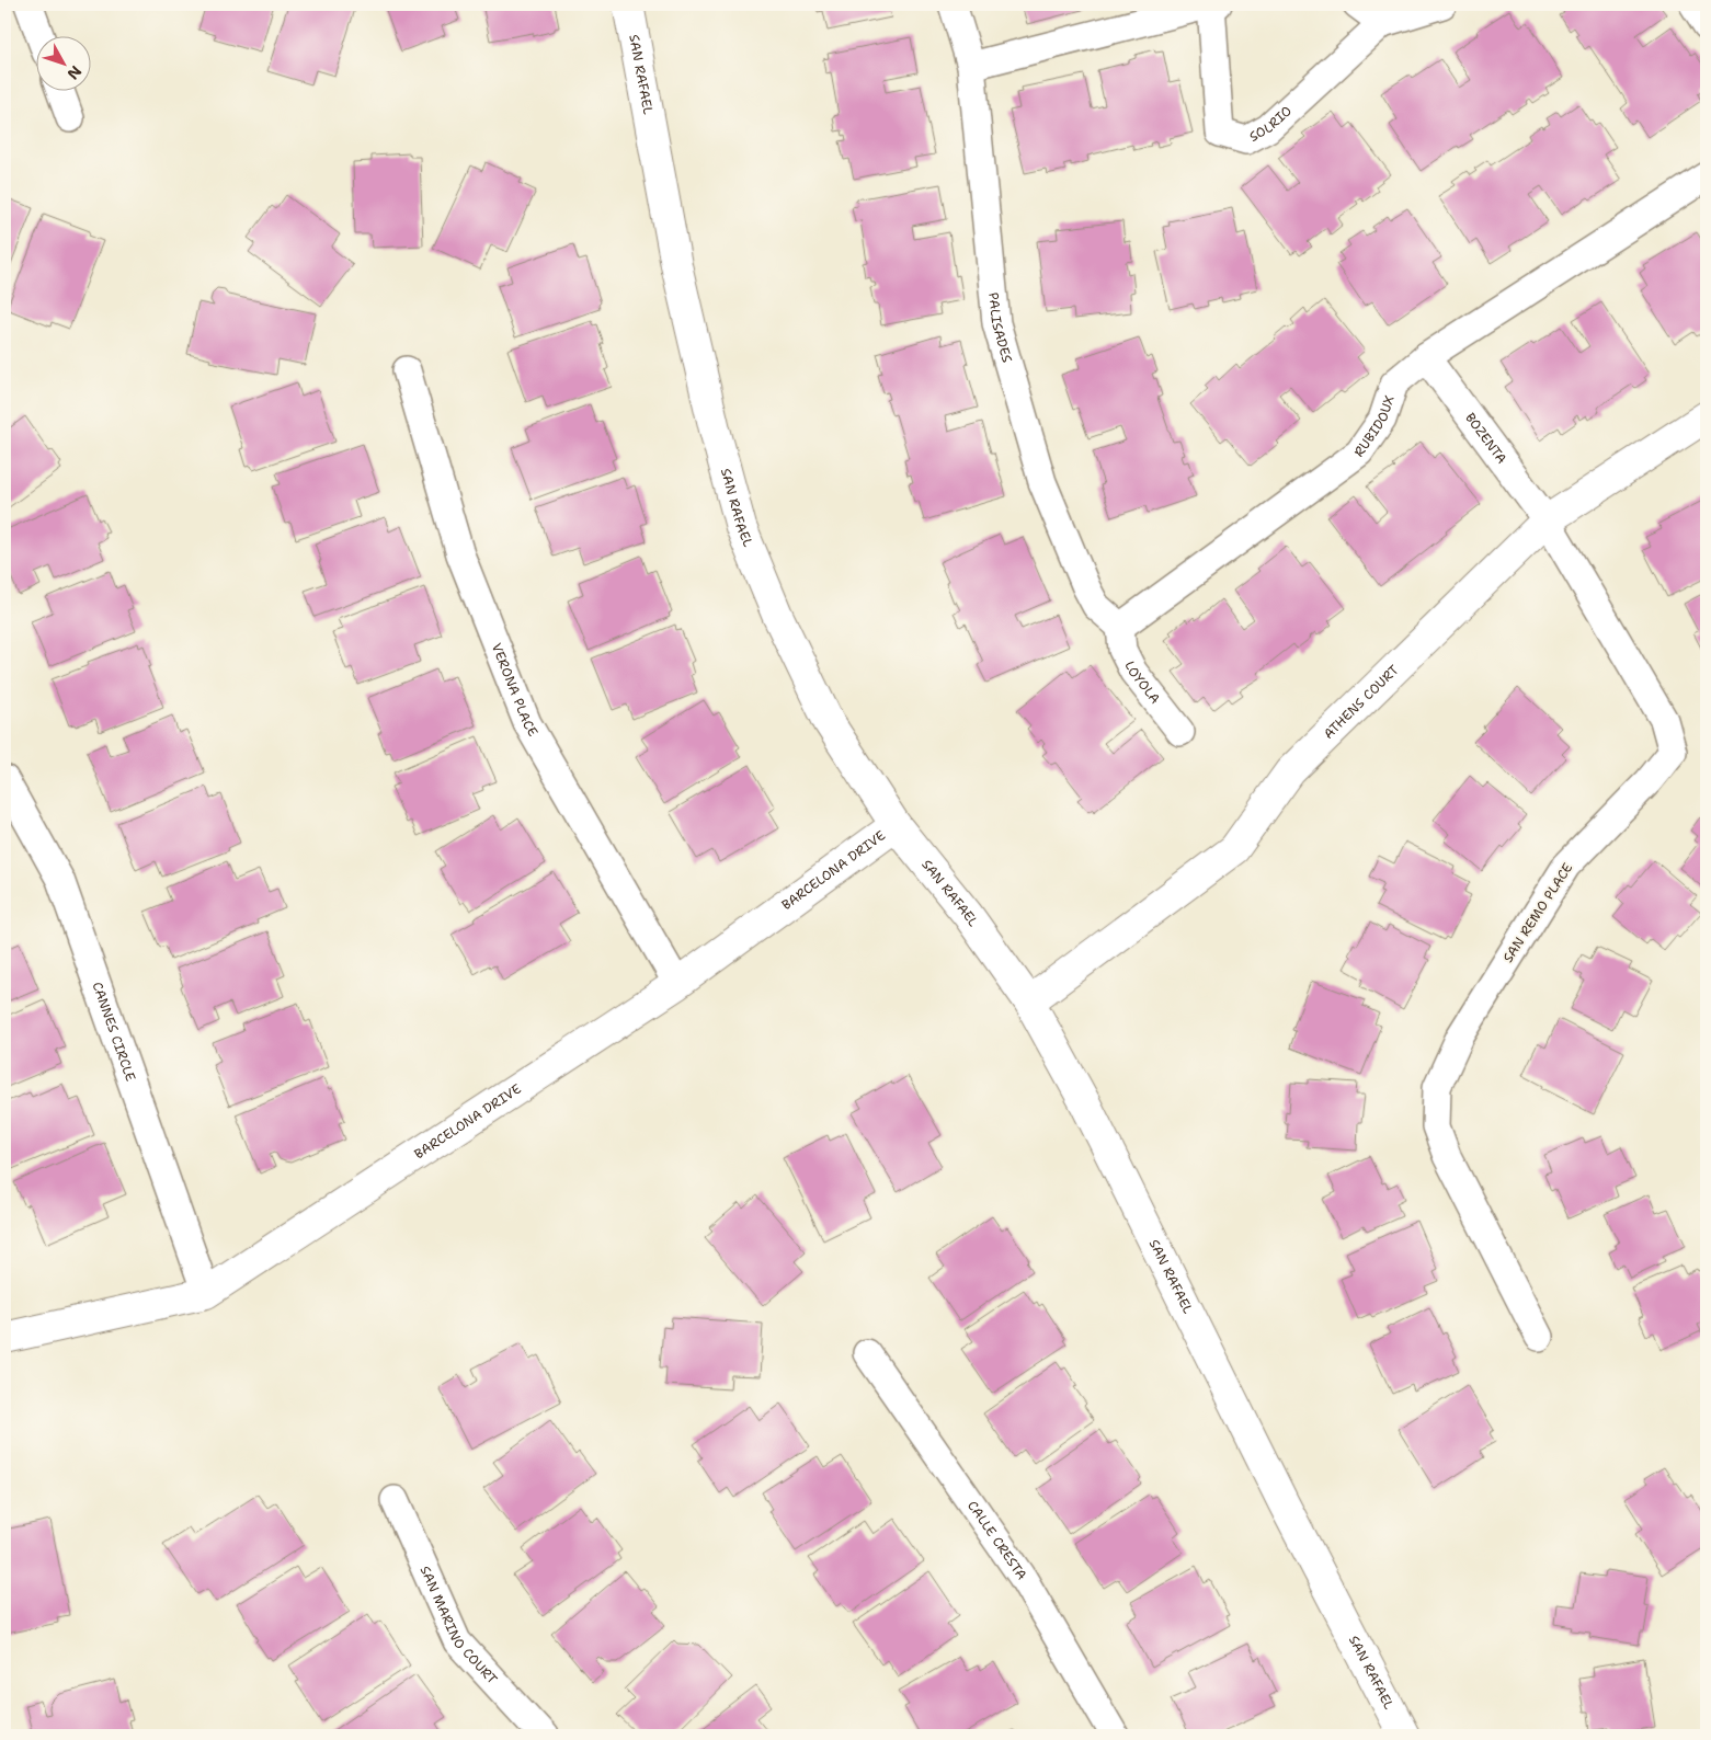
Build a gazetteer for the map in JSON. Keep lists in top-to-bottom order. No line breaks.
{"streets":{"street":["SAN RAFAEL","SOLRIO","PALISADES","RUBIDOUX","BOZENTA","LOYOLA","VERONA PLACE","ATHENS COURT","BARCELONA DRIVE","SAN REMO PLACE","CANNES CIRCLE","CALLE CRESTA","SAN MARINO COURT"]},"crossings":[["SAN RAFAEL","ATHENS COURT"],["SAN RAFAEL","BARCELONA DRIVE"],["PALISADES","RUBIDOUX"],["PALISADES","LOYOLA"],["RUBIDOUX","BOZENTA"],["RUBIDOUX","LOYOLA"],["BOZENTA","ATHENS COURT"],["BOZENTA","SAN REMO PLACE"],["VERONA PLACE","BARCELONA DRIVE"],["ATHENS COURT","SAN REMO PLACE"],["BARCELONA DRIVE","CANNES CIRCLE"]],"north":"bottom right"}
